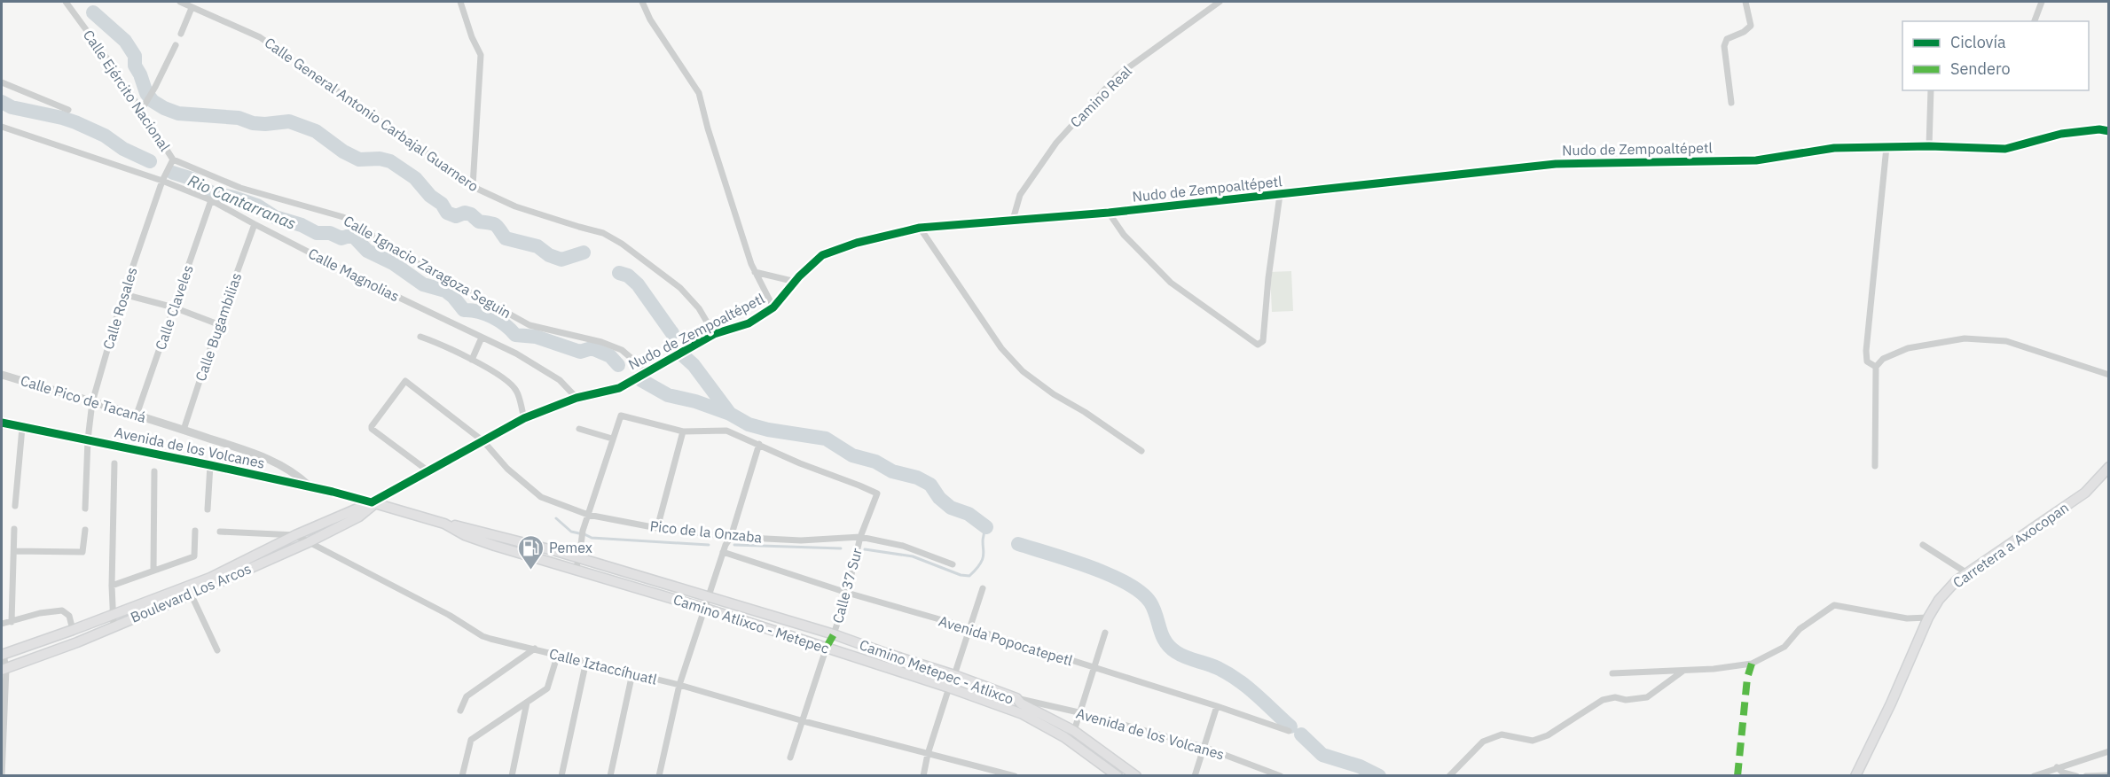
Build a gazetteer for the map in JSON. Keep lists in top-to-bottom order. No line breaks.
{"streets":{"main road":["Carretera a Axocopan","Boulevard Los Arcos","Camino Atlixco - Metepec","Camino Metepec - Atlixco"],"street":["Calle Ejército Nacional","Camino Real","Calle General Antonio Carbajal Guarnero","Nudo de Zempoaltépetl","Calle Ignacio Zaragoza Seguin","Calle Magnolias","Calle Claveles","Calle Rosales","Calle Bugambilias","Calle Pico de Tacaná","Avenida de los Volcanes","Pico de la Onzaba","Calle 37 Sur","Avenida Popocatepetl","Calle Iztaccíhuatl"]},"crossings":[["Calle Ejército Nacional","Calle Ignacio Zaragoza Seguin"],["Calle Ejército Nacional","Calle Magnolias"],["Calle Ejército Nacional","Calle Rosales"],["Camino Real","Nudo de Zempoaltépetl"],["Calle General Antonio Carbajal Guarnero","Nudo de Zempoaltépetl"],["Nudo de Zempoaltépetl","Calle Ignacio Zaragoza Seguin"],["Nudo de Zempoaltépetl","Calle Magnolias"],["Nudo de Zempoaltépetl","Avenida de los Volcanes"],["Nudo de Zempoaltépetl","Pico de la Onzaba"],["Nudo de Zempoaltépetl","Boulevard Los Arcos"],["Nudo de Zempoaltépetl","Camino Atlixco - Metepec"],["Calle Magnolias","Calle Claveles"],["Calle Magnolias","Calle Rosales"],["Calle Magnolias","Calle Bugambilias"],["Calle Claveles","Calle Pico de Tacaná"],["Calle Rosales","Calle Pico de Tacaná"],["Calle Rosales","Avenida de los Volcanes"],["Calle Bugambilias","Calle Pico de Tacaná"],["Calle Pico de Tacaná","Avenida de los Volcanes"],["Avenida de los Volcanes","Boulevard Los Arcos"],["Avenida de los Volcanes","Camino Atlixco - Metepec"],["Avenida de los Volcanes","Camino Metepec - Atlixco"],["Pico de la Onzaba","Calle 37 Sur"],["Calle 37 Sur","Avenida Popocatepetl"],["Calle 37 Sur","Camino Metepec - Atlixco"],["Boulevard Los Arcos","Camino Atlixco - Metepec"],["Boulevard Los Arcos","Calle Iztaccíhuatl"],["Camino Atlixco - Metepec","Camino Metepec - Atlixco"]],"water":["Rio Cantarranas"],"places":{"fuel station":["Pemex"]},"legend":["Ciclovía","Sendero"]}
